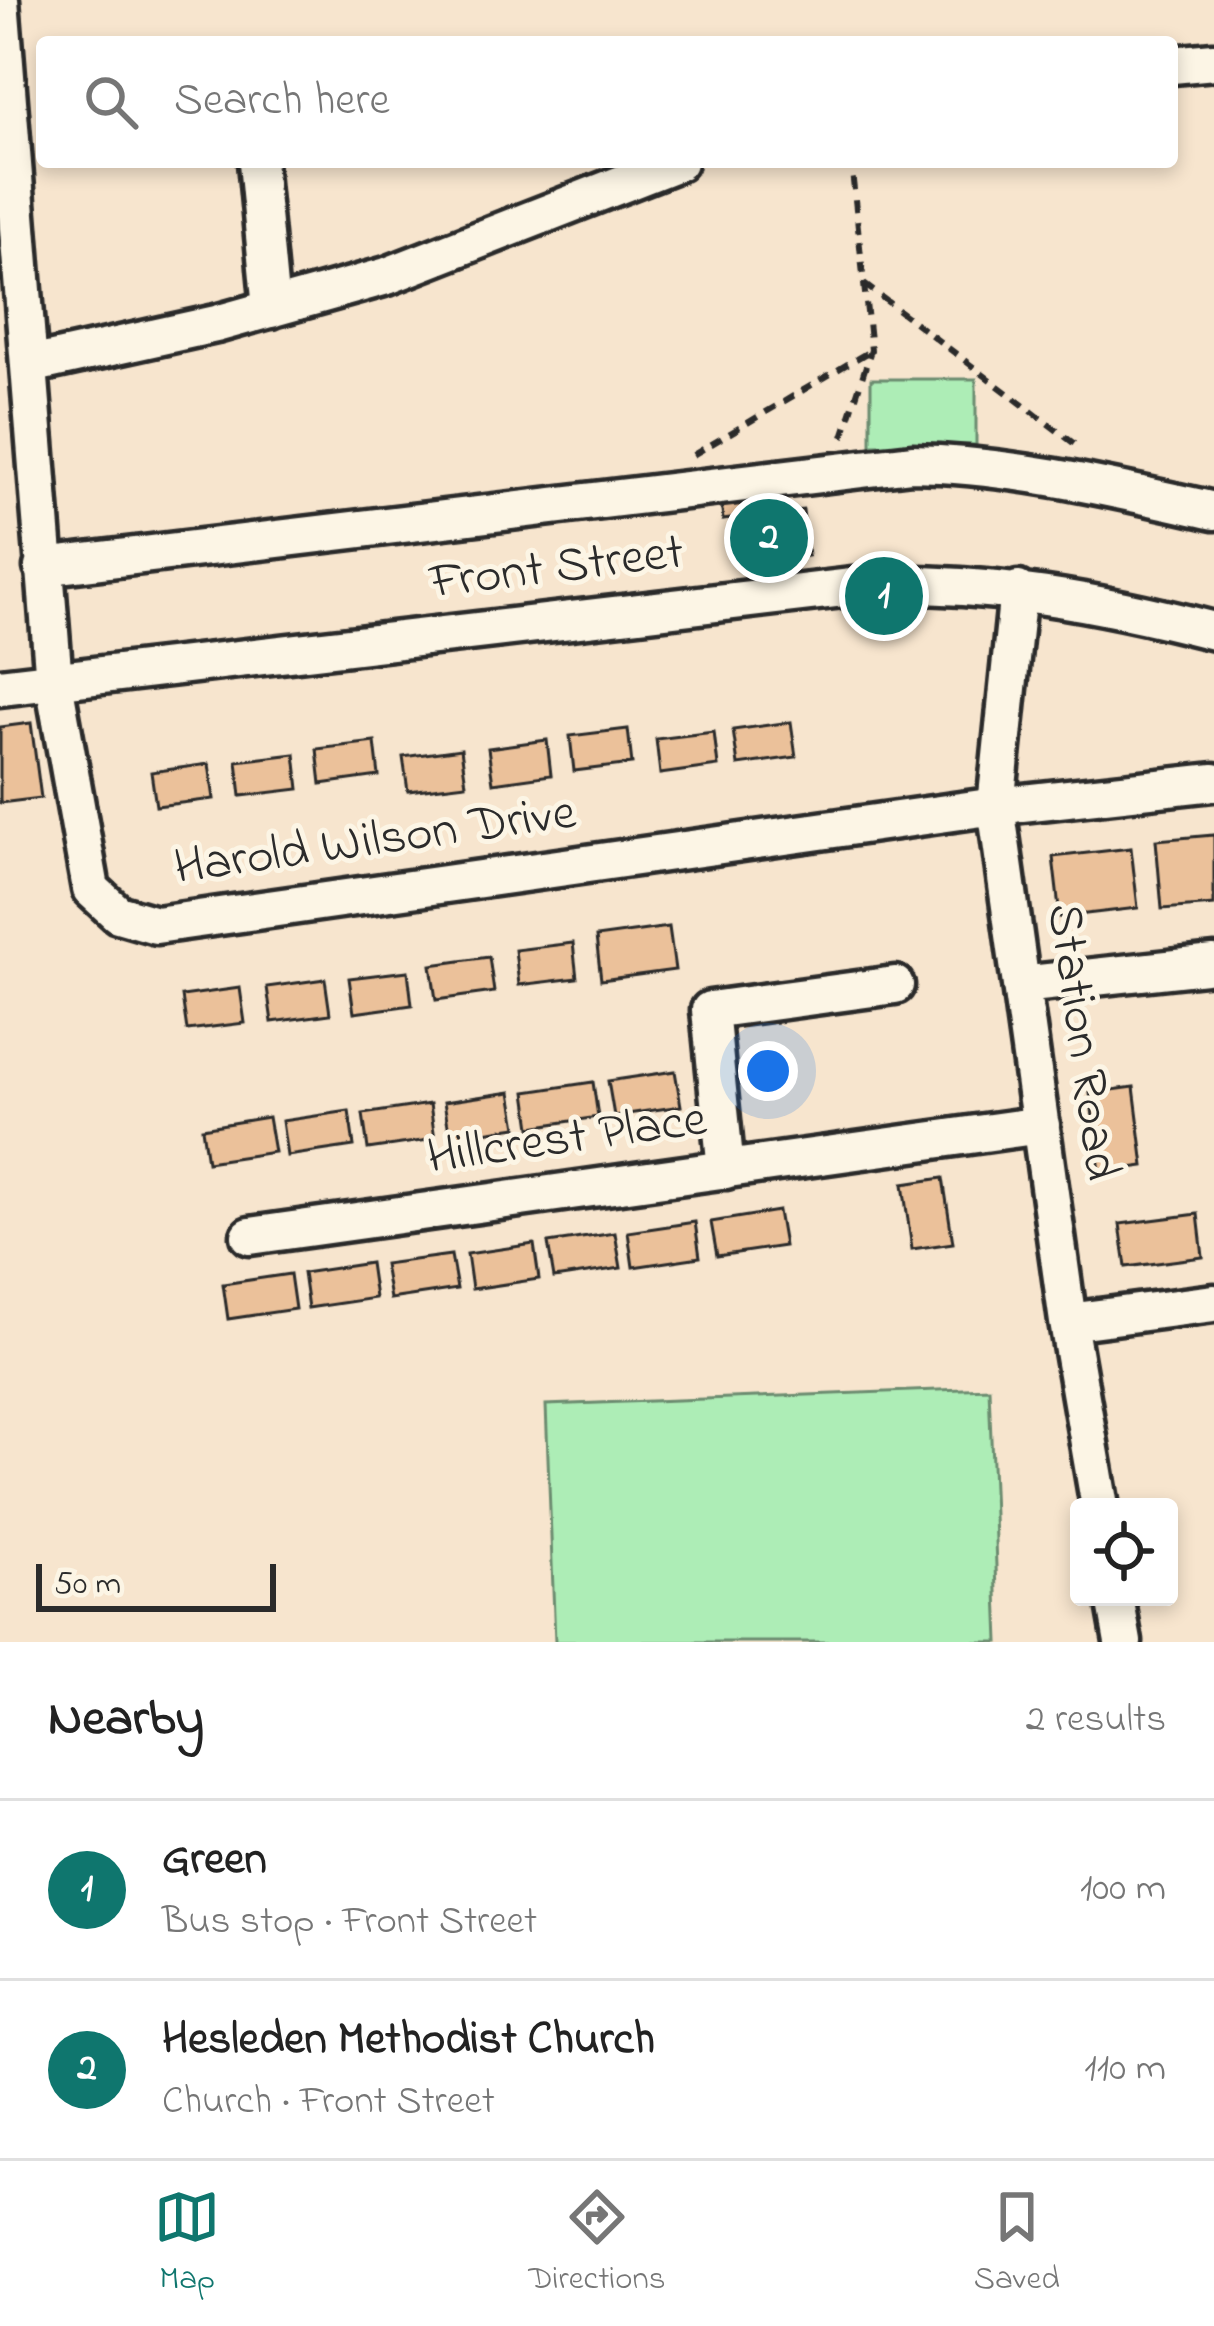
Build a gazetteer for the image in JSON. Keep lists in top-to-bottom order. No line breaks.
{"streets":{"street":["Front Street","Harold Wilson Drive","Station Road","Hillcrest Place"]},"crossings":[["Front Street","Harold Wilson Drive"],["Front Street","Station Road"],["Harold Wilson Drive","Station Road"],["Station Road","Hillcrest Place"]],"scale_bar":"50 m","page":{"search":"Search here","pins":["2","1"],"scale":"50 m","heading":["Nearby","2 results"],"list":[{"mark":"1","name":"Green","note":"Bus stop · Front Street","value":"100 m"},{"mark":"2","name":"Hesleden Methodist Church","note":"Church · Front Street","value":"110 m"}],"nav":["Map","Directions","Saved"]}}
